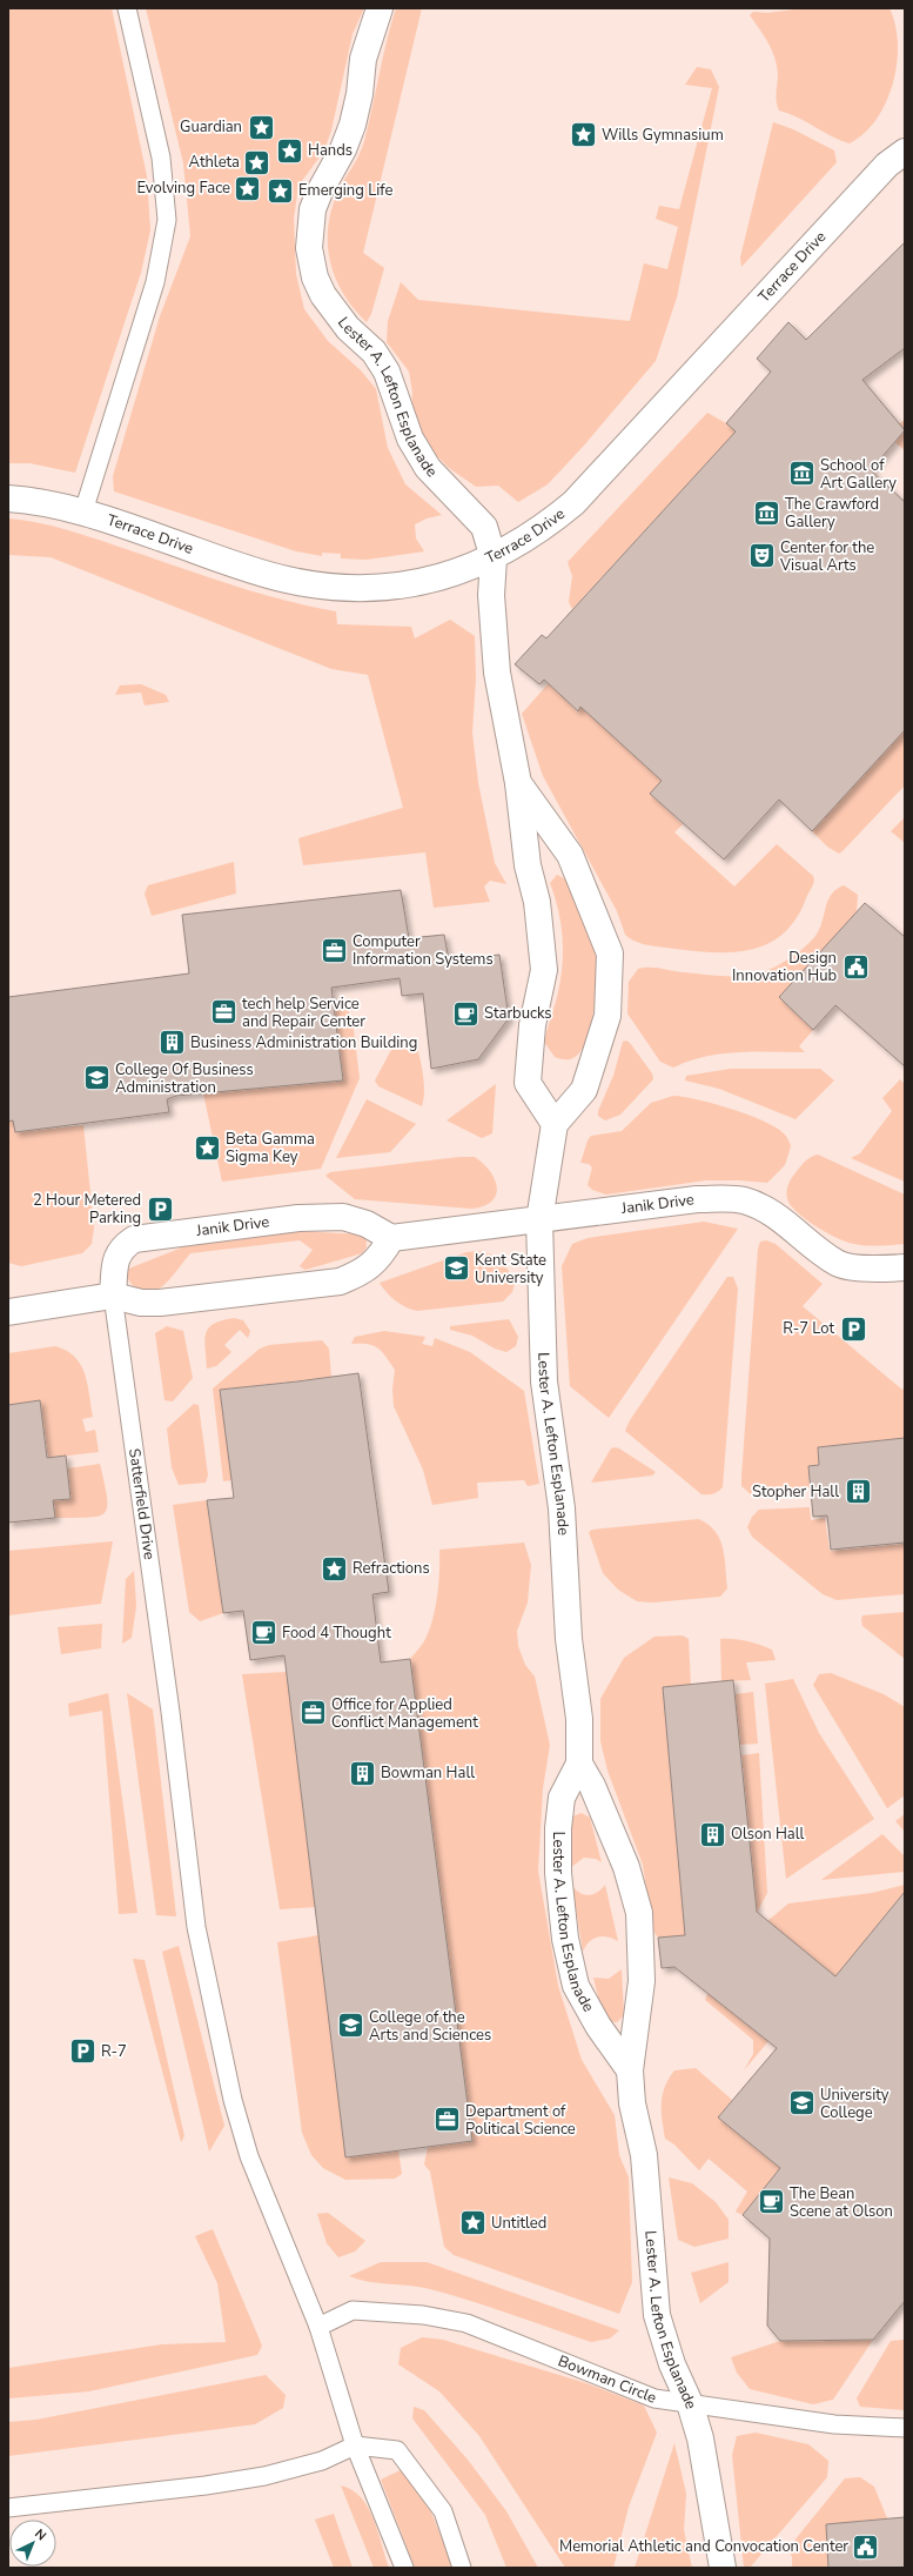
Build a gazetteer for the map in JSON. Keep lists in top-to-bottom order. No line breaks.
{"streets":{"street":["Terrace Drive","Lester A. Lefton Esplanade","Janik Drive"],"lane":["Satterfield Drive","Bowman Circle"]},"crossings":[["Terrace Drive","Lester A. Lefton Esplanade"],["Lester A. Lefton Esplanade","Janik Drive"],["Lester A. Lefton Esplanade","Bowman Circle"],["Janik Drive","Satterfield Drive"],["Satterfield Drive","Bowman Circle"]],"places":{"place":["Guardian","Wills Gymnasium","Hands","Athleta","Evolving Face","Emerging Life","Beta Gamma Sigma Key","Refractions","Untitled"],"museum":["School of Art Gallery","The Crawford Gallery"],"theatre":["Center for the Visual Arts"],"office":["Computer Information Systems","tech help Service and Repair Center","Office for Applied Conflict Management","Department of Political Science"],"public building":["Design Innovation Hub","Memorial Athletic and Convocation Center"],"cafe":["Starbucks","Food 4 Thought","The Bean Scene at Olson"],"building":["Business Administration Building","Stopher Hall","Bowman Hall","Olson Hall"],"school or university":["College Of Business Administration","Kent State University","College of the Arts and Sciences","University College"],"parking":["2 Hour Metered Parking","R-7 Lot","R-7"]},"north":"top right"}
